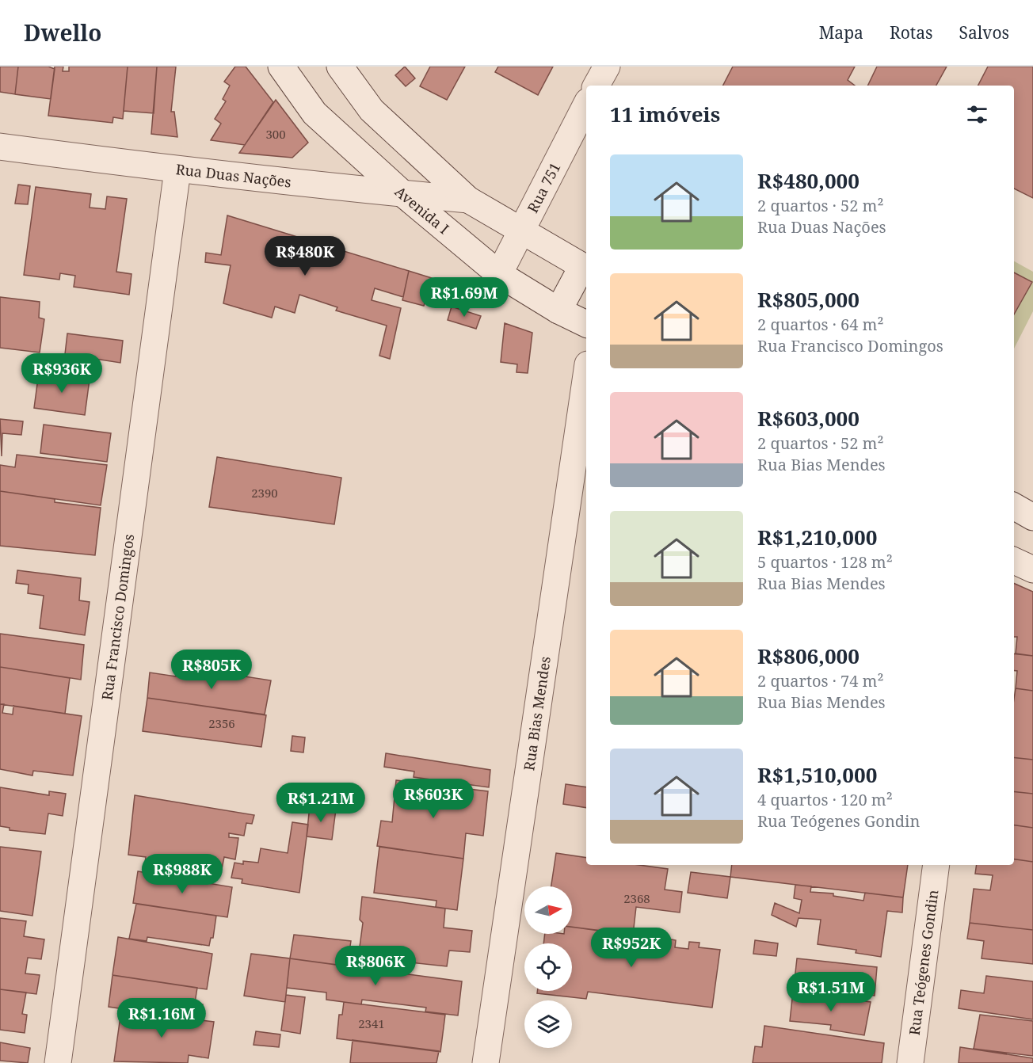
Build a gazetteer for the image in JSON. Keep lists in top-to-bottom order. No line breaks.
{"streets":{"street":["Rua Duas Nações","Rua 751","Avenida I","Rua Francisco Domingos","Rua Bias Mendes","Rua Teógenes Gondin"]},"crossings":[["Rua Duas Nações","Avenida I"],["Rua Duas Nações","Rua Francisco Domingos"],["Rua 751","Avenida I"]],"house_numbers":["300","2390","2356","2368","2341"],"north":"right","page":{"header":"Dwello","nav":["Mapa","Rotas","Salvos"],"heading":"11 imóveis","list":[{"name":"R$480,000","note":"2 quartos · 52 m² · Rua Duas Nações"},{"name":"R$805,000","note":"2 quartos · 64 m² · Rua Francisco Domingos"},{"name":"R$603,000","note":"2 quartos · 52 m² · Rua Bias Mendes"},{"name":"R$1,210,000","note":"5 quartos · 128 m² · Rua Bias Mendes"},{"name":"R$806,000","note":"2 quartos · 74 m² · Rua Bias Mendes"},{"name":"R$1,510,000","note":"4 quartos · 120 m² · Rua Teógenes Gondin"}],"price":["R$480K","R$1.69M","R$936K","R$805K","R$603K","R$1.21M","R$988K","R$952K","R$806K","R$1.51M","R$1.16M"]}}
